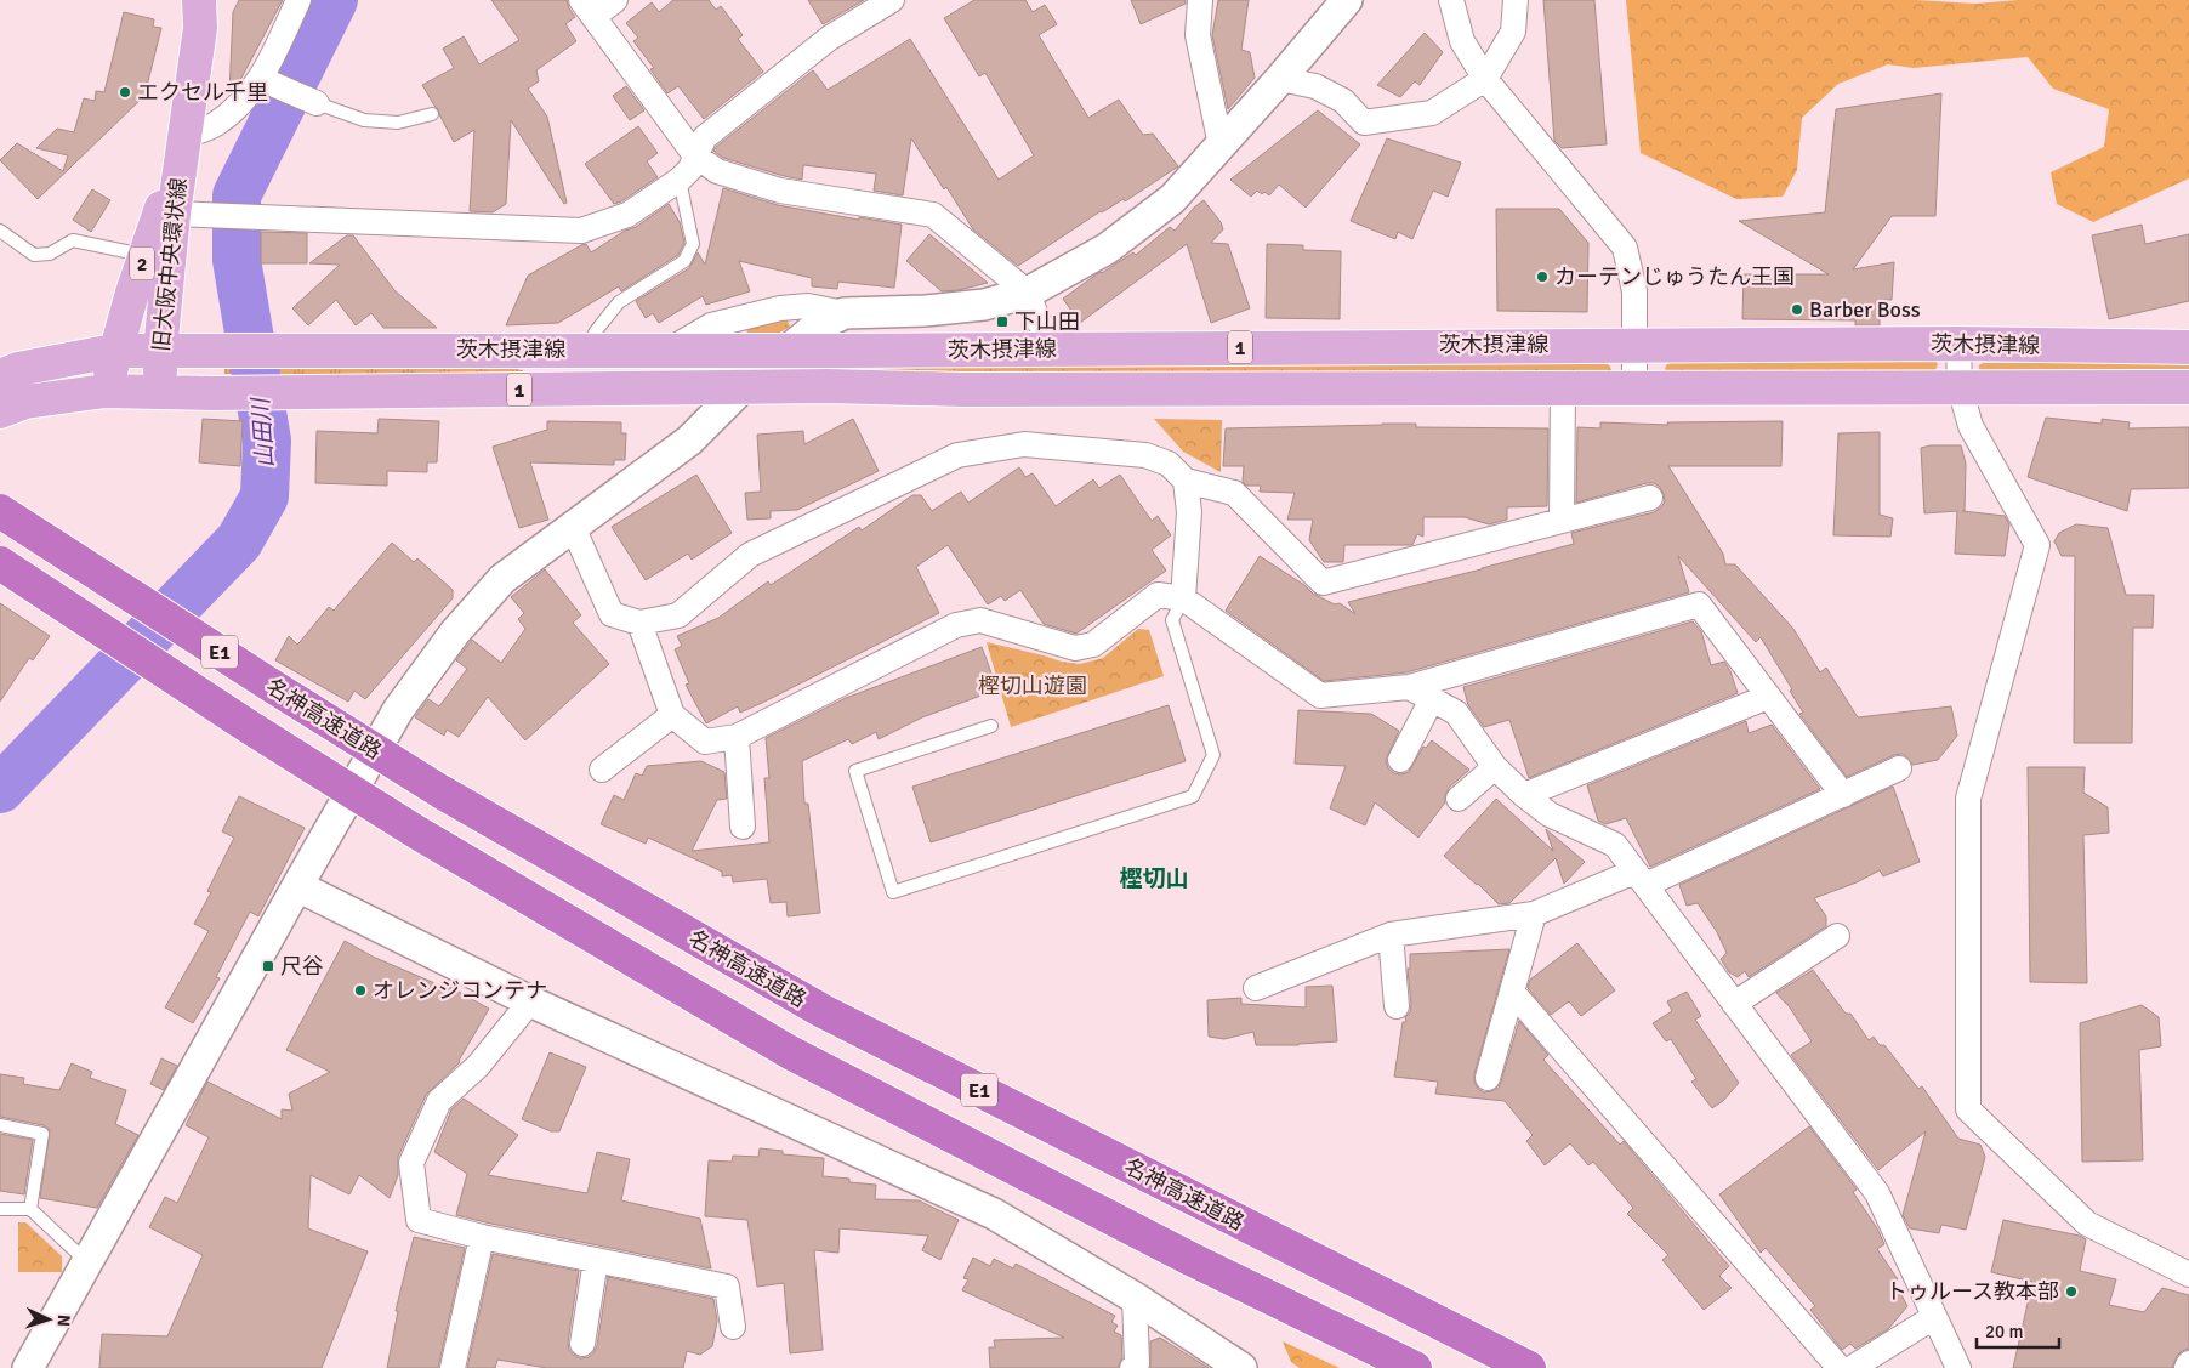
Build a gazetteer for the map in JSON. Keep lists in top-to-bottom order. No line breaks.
{"streets":{"highway":["E1","名神高速道路"],"main road":["2","旧大阪中央環状線","茨木摂津線","1"]},"crossings":[["旧大阪中央環状線","茨木摂津線"]],"districts":["樫切山"],"water":["山田川"],"parks":["樫切山遊園"],"places":{"other":["エクセル千里","カーテンじゅうたん王国","Barber Boss","オレンジコンテナ","トゥルース教本部"],"transit":["下山田","尺谷"]},"scale_bar":"20 m","north":"right"}
